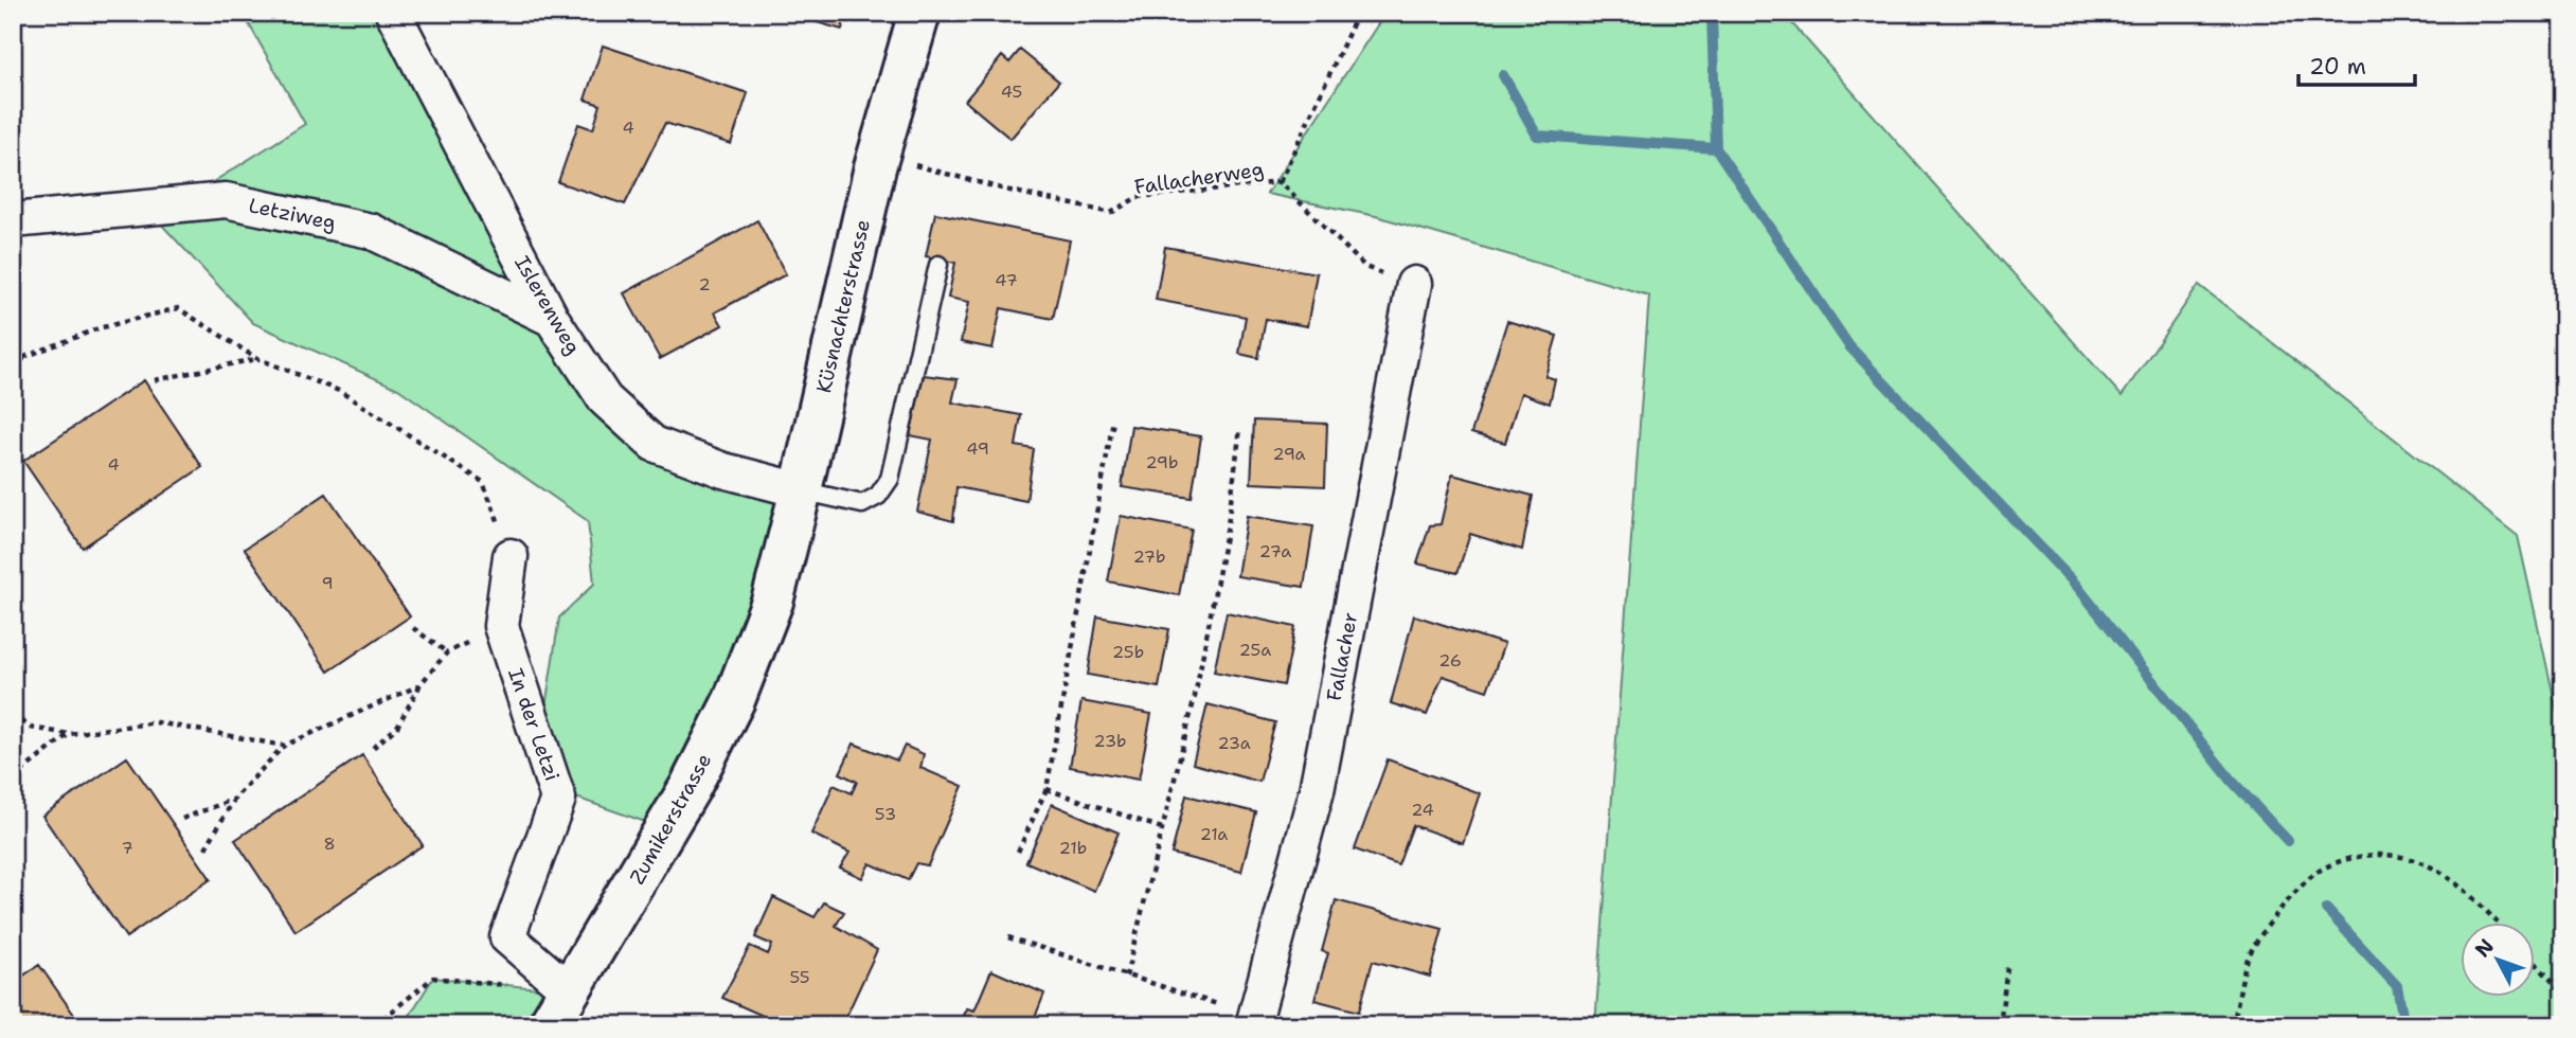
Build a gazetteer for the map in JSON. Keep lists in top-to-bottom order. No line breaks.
{"streets":{"main road":["Küsnachterstrasse","Zumikerstrasse"],"street":["Letziweg","Islerenweg","Fallacher","In der Letzi"],"path":["Fallacherweg"]},"crossings":[["Fallacherweg","Fallacher"],["Letziweg","Islerenweg"],["Islerenweg","Küsnachterstrasse"],["Küsnachterstrasse","Zumikerstrasse"],["In der Letzi","Zumikerstrasse"]],"house_numbers":["45","4","47","2","49","29a","29b","4","27a","27b","9","25a","25b","26","23b","23a","24","53","21a","8","7","21b","55"],"scale_bar":"20 m","north":"top left"}
